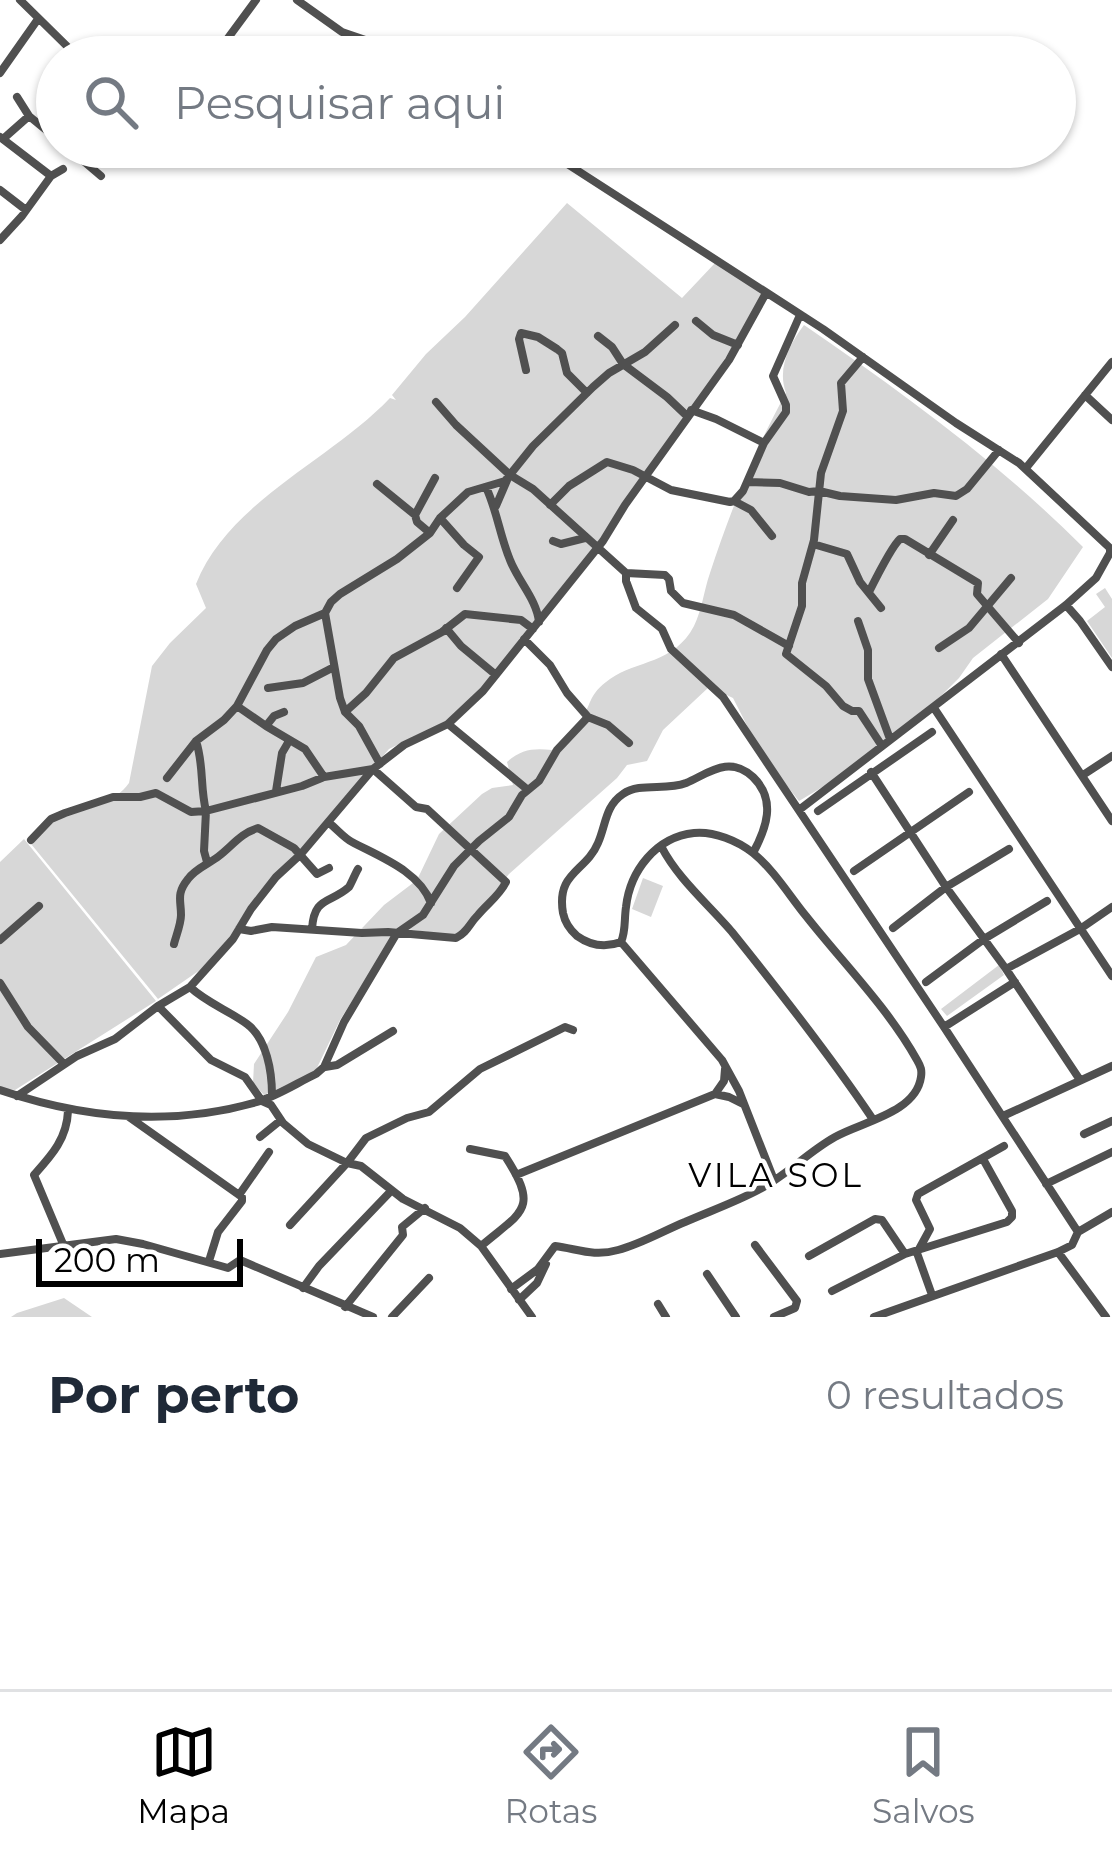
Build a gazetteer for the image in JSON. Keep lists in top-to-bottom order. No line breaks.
{"districts":["VILA SOL"],"scale_bar":"200 m","page":{"search":"Pesquisar aqui","scale":"200 m","heading":["Por perto","0 resultados"],"nav":["Mapa","Rotas","Salvos"]}}
